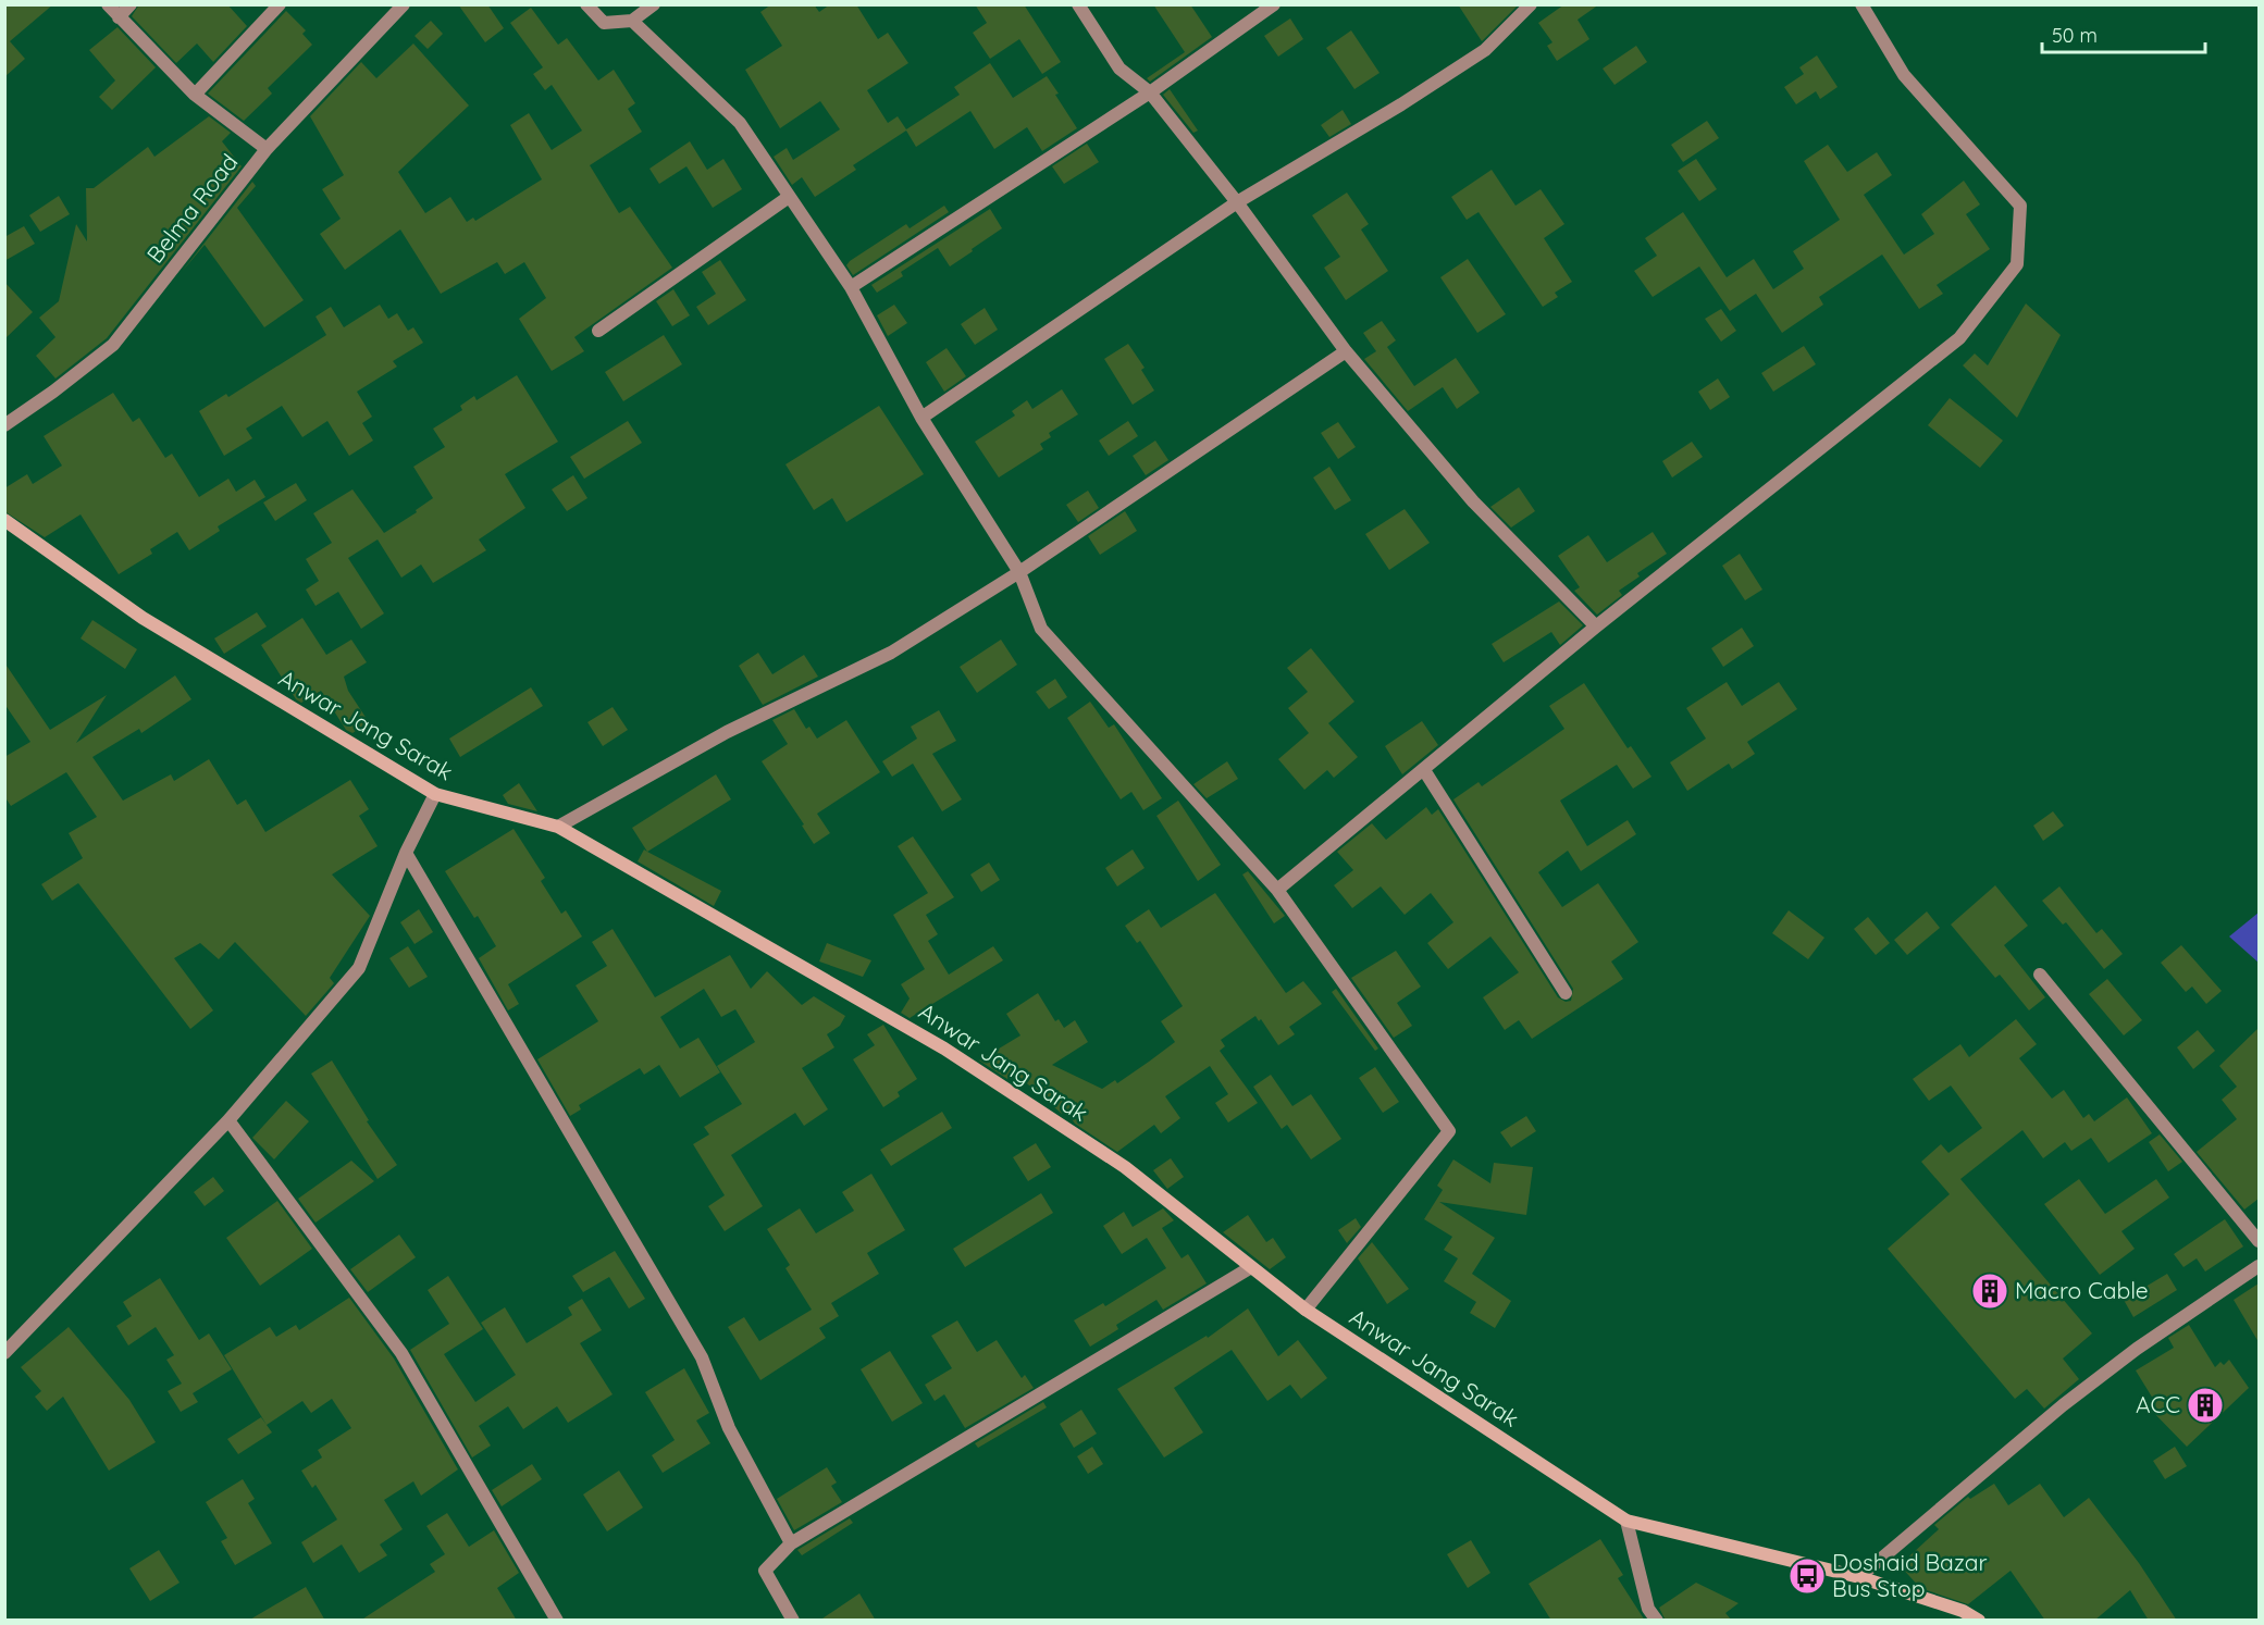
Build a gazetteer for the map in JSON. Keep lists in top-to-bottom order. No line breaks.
{"streets":{"main road":["Anwar Jang Sarak"],"street":["Belma Road"]},"places":{"building":["Macro Cable","ACC"],"bus stop":["Doshaid Bazar Bus Stop"]},"scale_bar":"50 m"}
